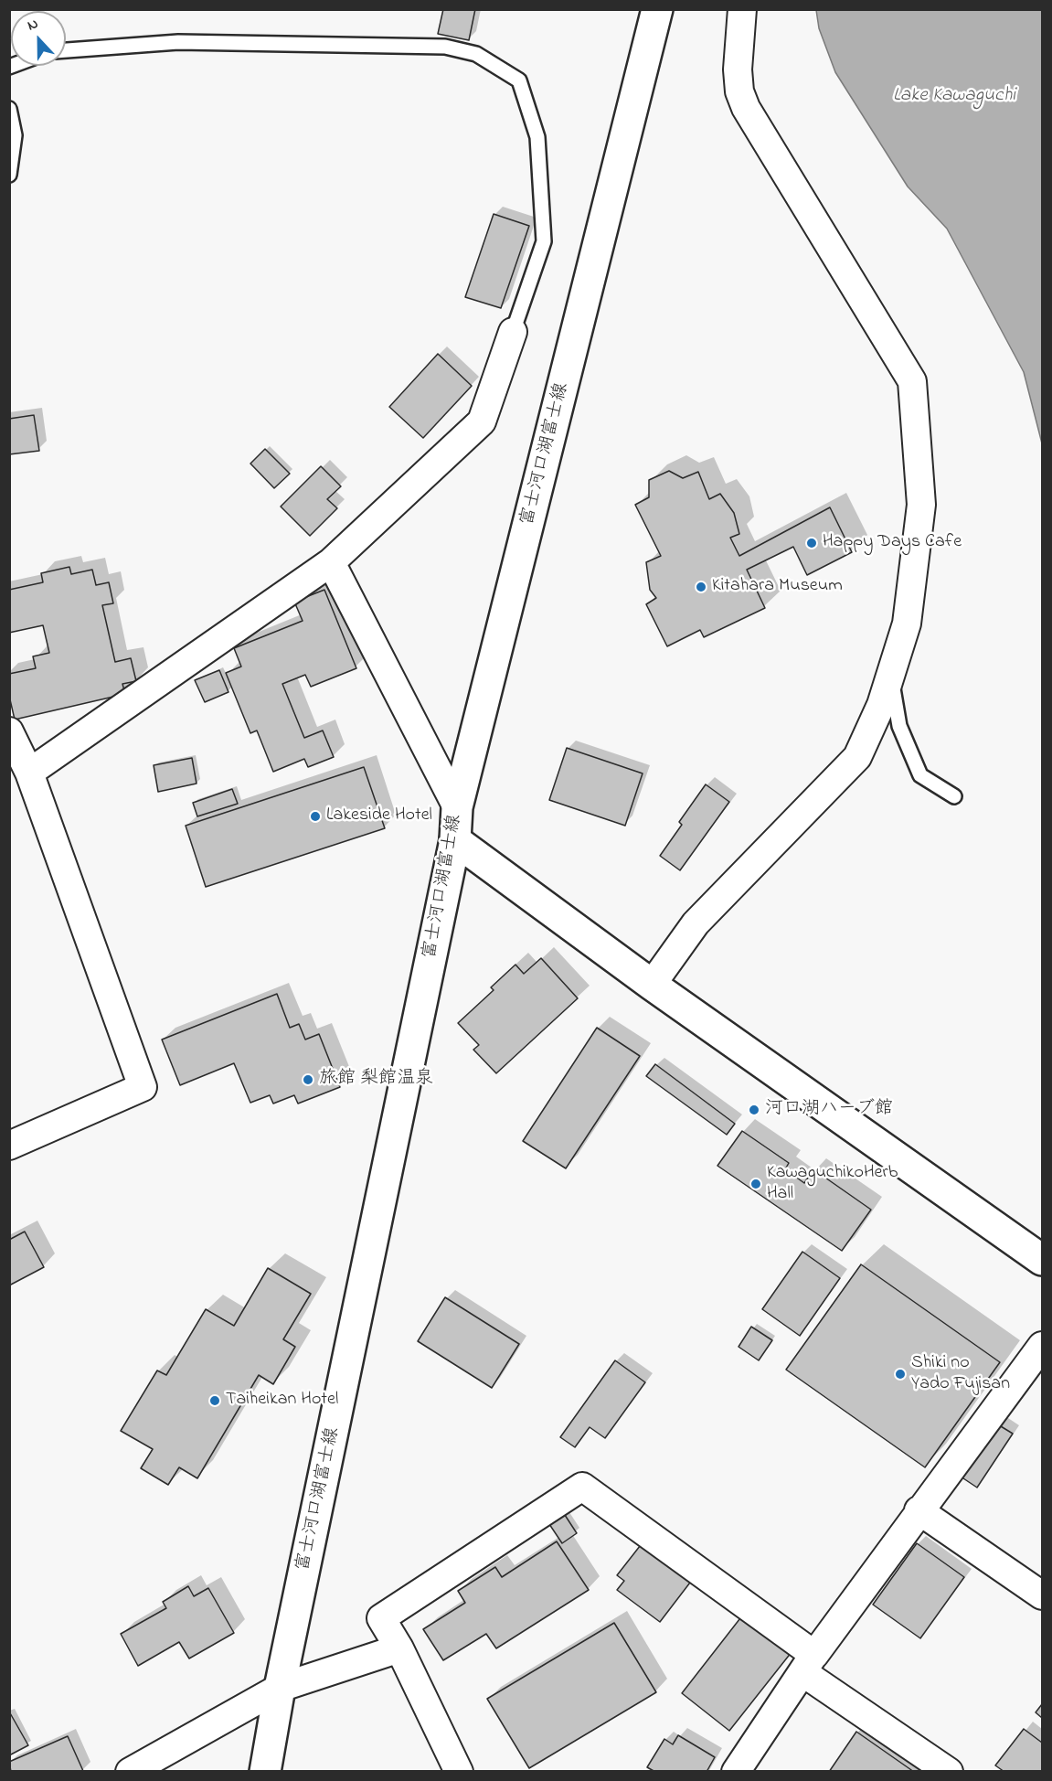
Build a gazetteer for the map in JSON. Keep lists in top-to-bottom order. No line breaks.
{"streets":{"main road":["富士河口湖富士線"]},"water":["Lake Kawaguchi"],"places":["Happy Days Cafe","Kitahara Museum","Lakeside Hotel","旅館 梨館温泉","河口湖ハーブ館","KawaguchikoHerb Hall","Shiki no Yado Fujisan","Taiheikan Hotel"],"north":"top"}
